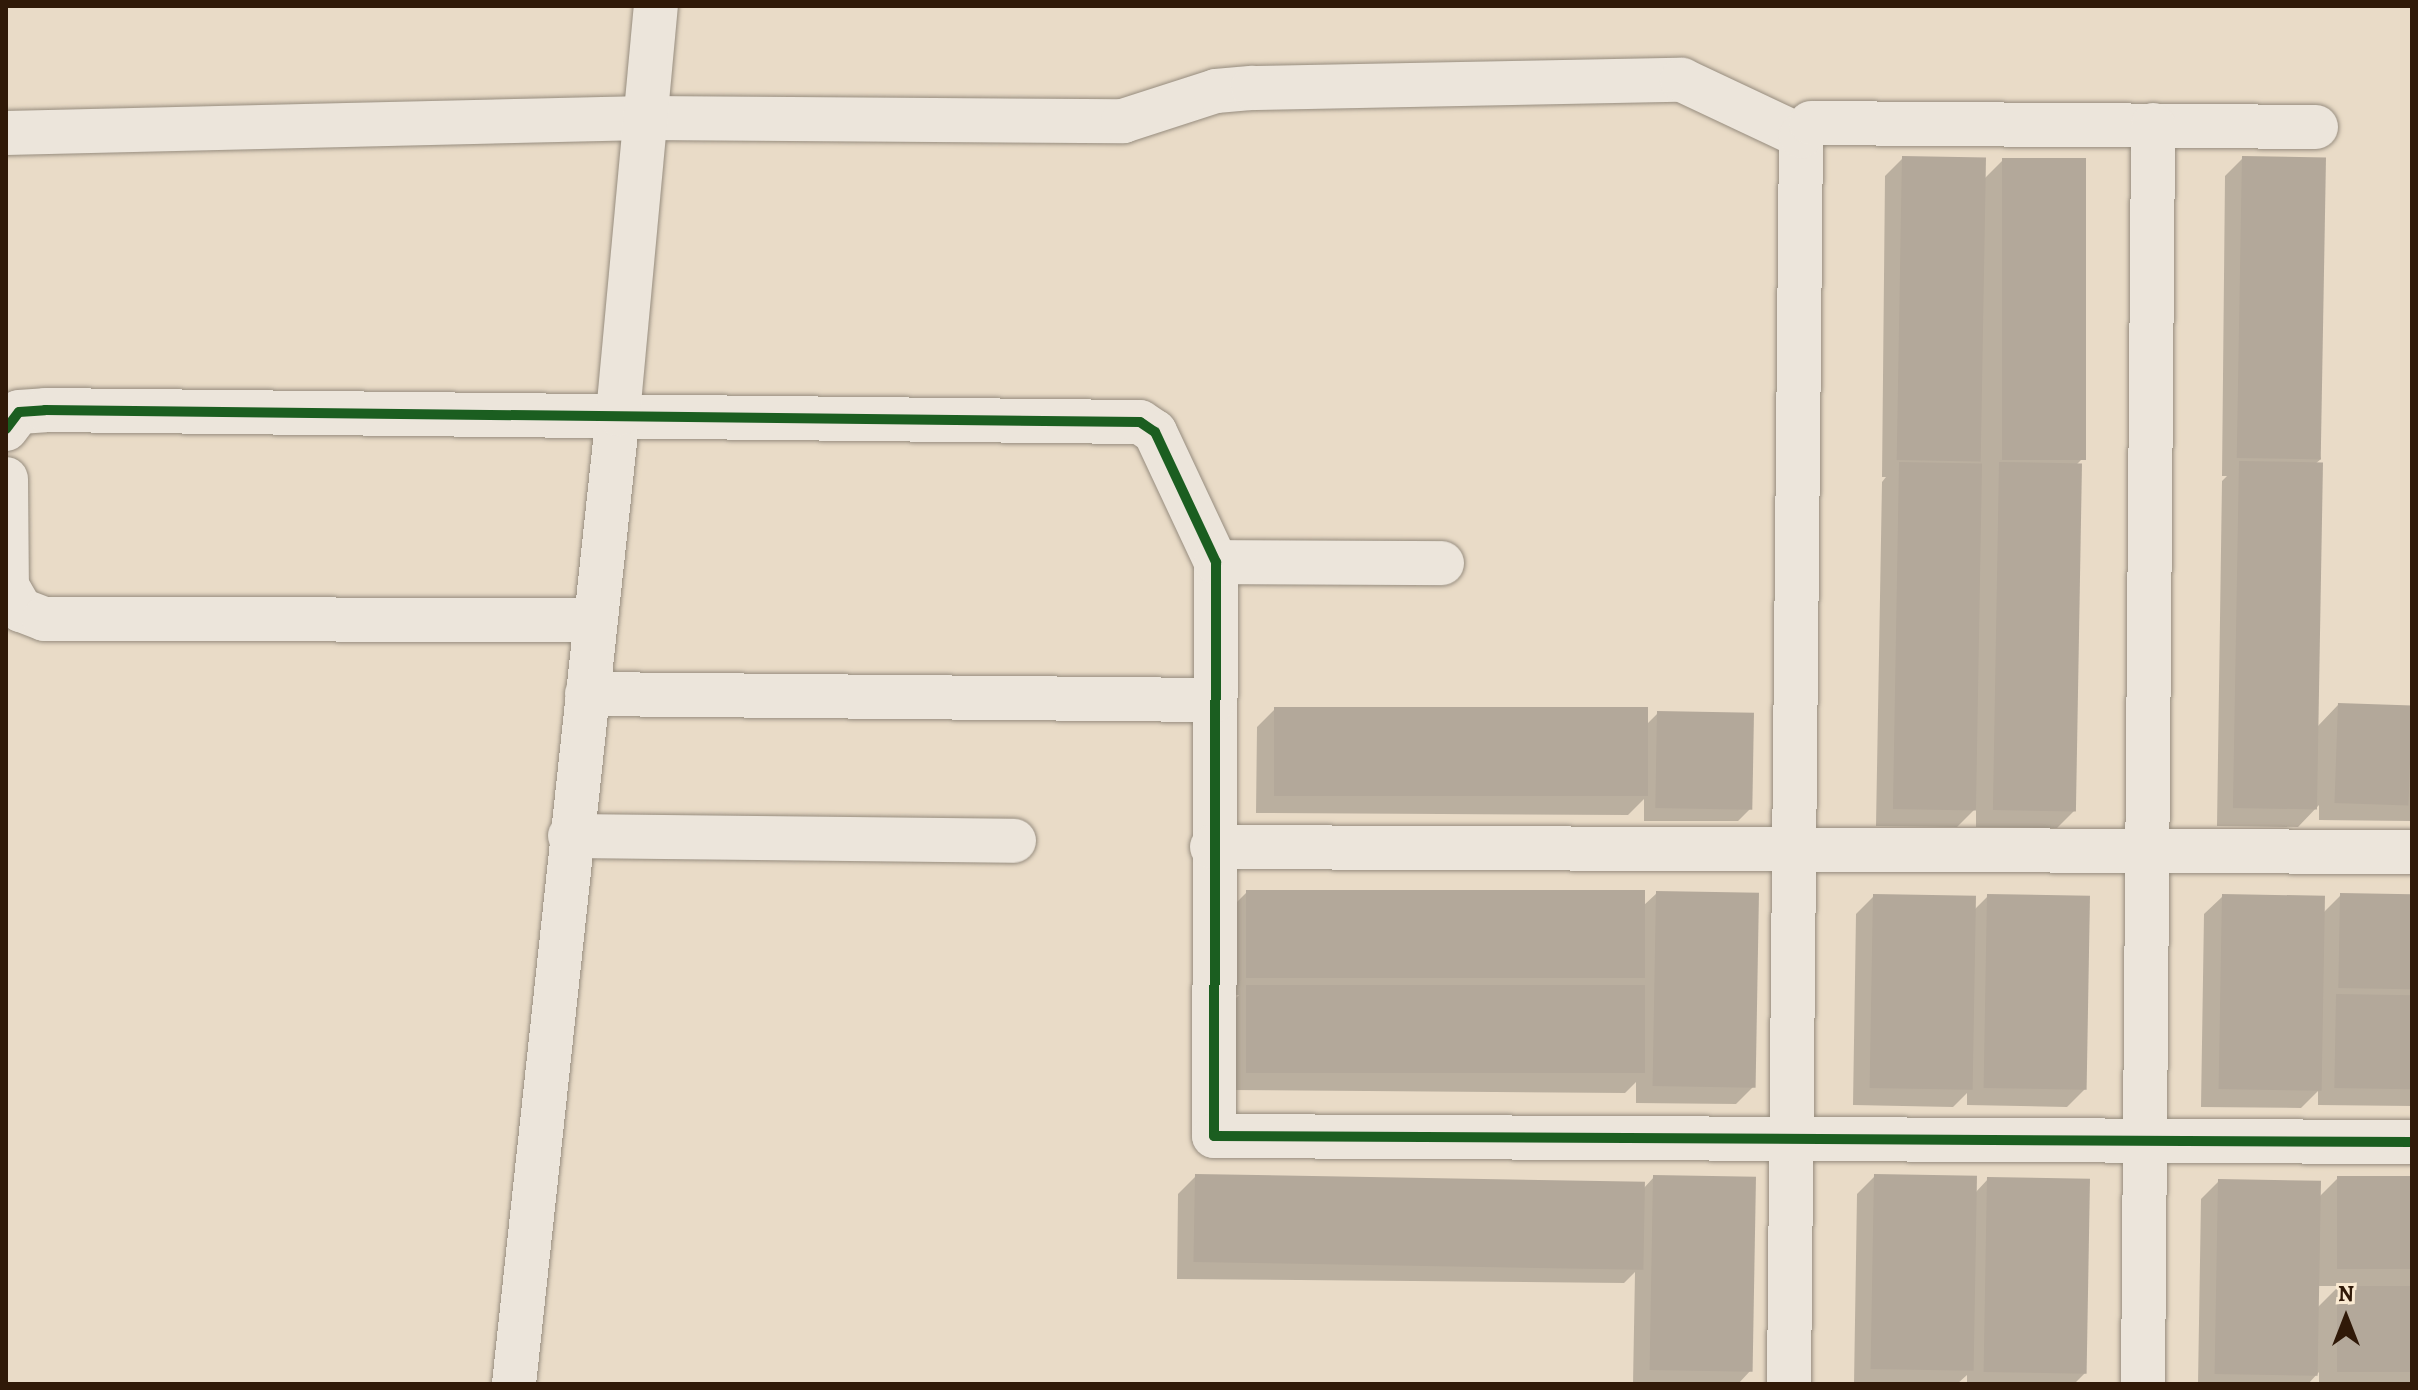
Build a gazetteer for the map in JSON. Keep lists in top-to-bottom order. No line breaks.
{"north":"top"}
